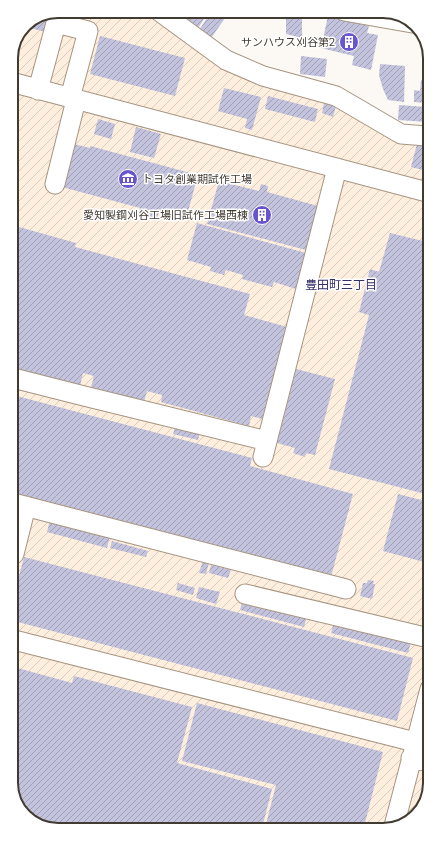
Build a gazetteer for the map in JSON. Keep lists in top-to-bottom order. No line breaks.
{"districts":["豊田町三丁目"],"places":{"building":["サンハウス刈谷第2","愛知製鋼刈谷工場旧試作工場西棟"],"museum":["トヨタ創業期試作工場"]}}
